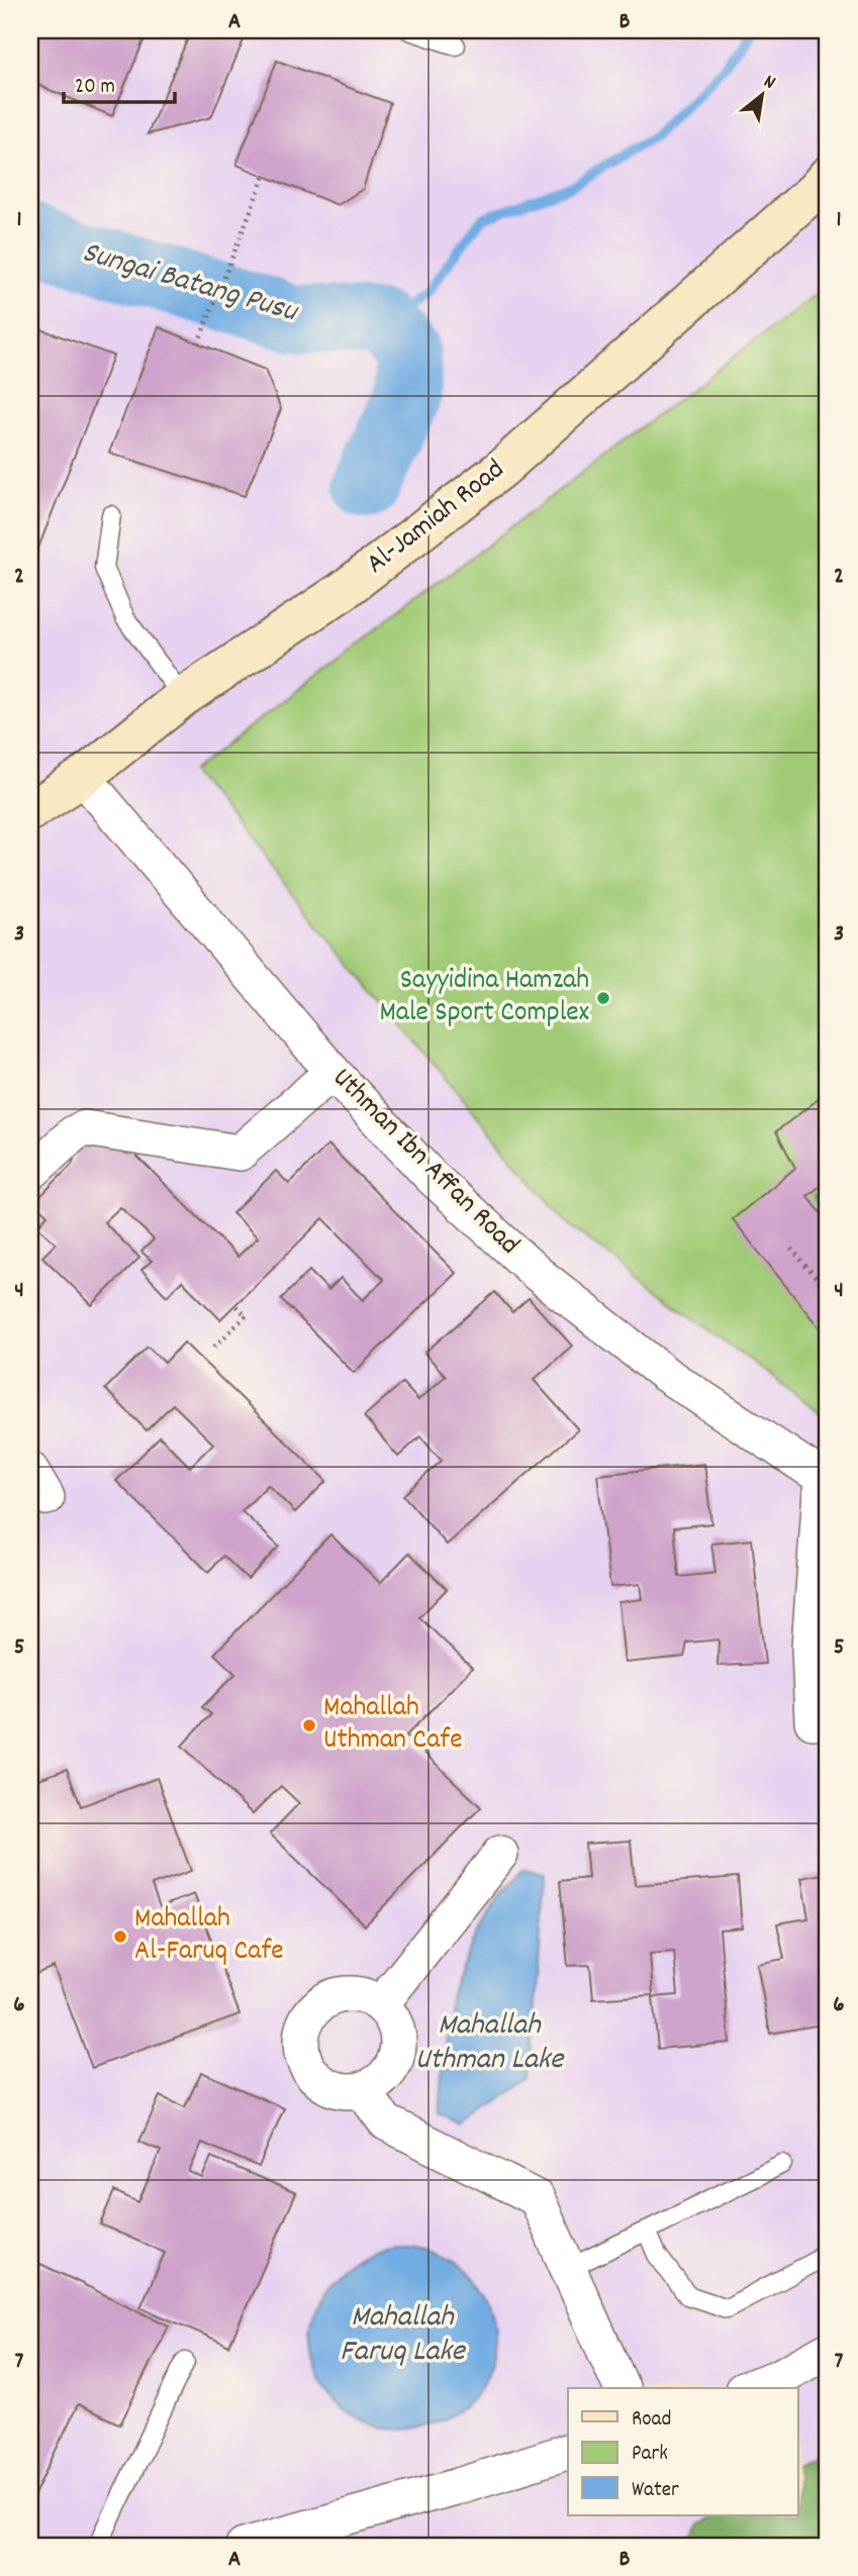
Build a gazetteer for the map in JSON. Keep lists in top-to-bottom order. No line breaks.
{"streets":{"street":["Al-Jamiah Road","Uthman Ibn Affan Road"]},"crossings":[["Al-Jamiah Road","Uthman Ibn Affan Road"]],"water":["Sungai Batang Pusu","Mahallah Uthman Lake","Mahallah Faruq Lake"],"places":["Sayyidina Hamzah Male Sport Complex","Mahallah Uthman Cafe","Mahallah Al-Faruq Cafe"],"legend":["Road","Park","Water"],"scale_bar":"20 m","north":"top right","grid":{"columns":["A","B"],"rows":["1","2","3","4","5","6","7"]}}
